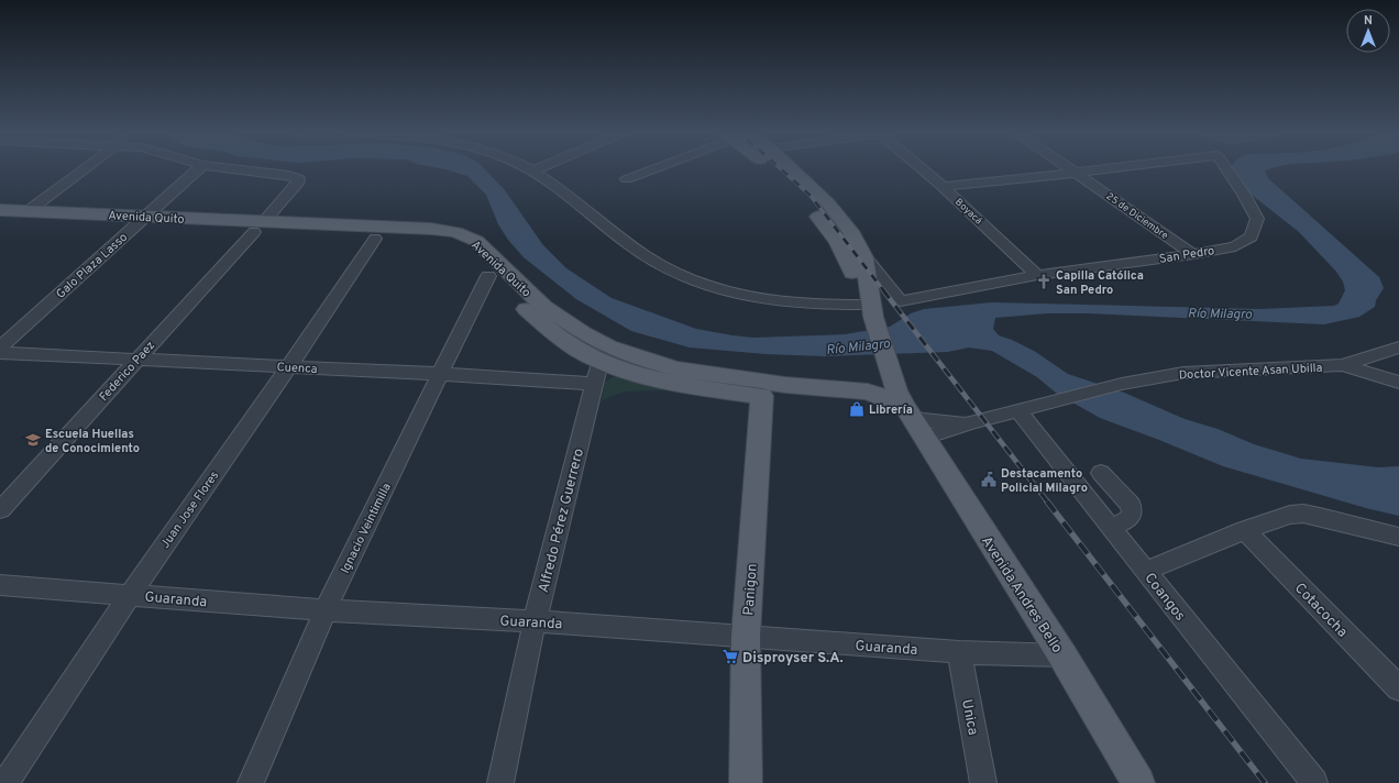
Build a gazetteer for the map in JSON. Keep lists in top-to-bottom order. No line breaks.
{"streets":{"main road":["Avenida Quito","Panigon","Avenida Andres Bello"],"street":["Boyacá","25 de Diciembre","San Pedro","Galo Plaza Lasso","Cuenca","Federico Paez","Doctor Vicente Asan Ubilla","Juan Jose Flores","Alfredo Pérez Guerrero","Ignacio Veintimilla","Coangos","Guaranda","Cotacocha","Unica"]},"crossings":[["Boyacá","San Pedro"],["25 de Diciembre","San Pedro"],["Avenida Quito","Galo Plaza Lasso"],["Avenida Quito","Federico Paez"],["Avenida Quito","Doctor Vicente Asan Ubilla"],["Avenida Quito","Juan Jose Flores"],["Avenida Quito","Alfredo Pérez Guerrero"],["Avenida Quito","Ignacio Veintimilla"],["Avenida Quito","Panigon"],["Avenida Quito","Avenida Andres Bello"],["Cuenca","Federico Paez"],["Cuenca","Juan Jose Flores"],["Cuenca","Alfredo Pérez Guerrero"],["Cuenca","Ignacio Veintimilla"],["Doctor Vicente Asan Ubilla","Avenida Andres Bello"],["Doctor Vicente Asan Ubilla","Coangos"],["Juan Jose Flores","Guaranda"],["Alfredo Pérez Guerrero","Guaranda"],["Ignacio Veintimilla","Guaranda"],["Panigon","Guaranda"],["Avenida Andres Bello","Guaranda"],["Guaranda","Unica"]],"water":["Río Milagro"],"places":{"church":["Capilla Católica San Pedro"],"shop":["Librería"],"school or university":["Escuela Huellas de Conocimiento"],"public building":["Destacamento Policial Milagro"],"supermarket":["Disproyser S.A."]},"north":"top"}
